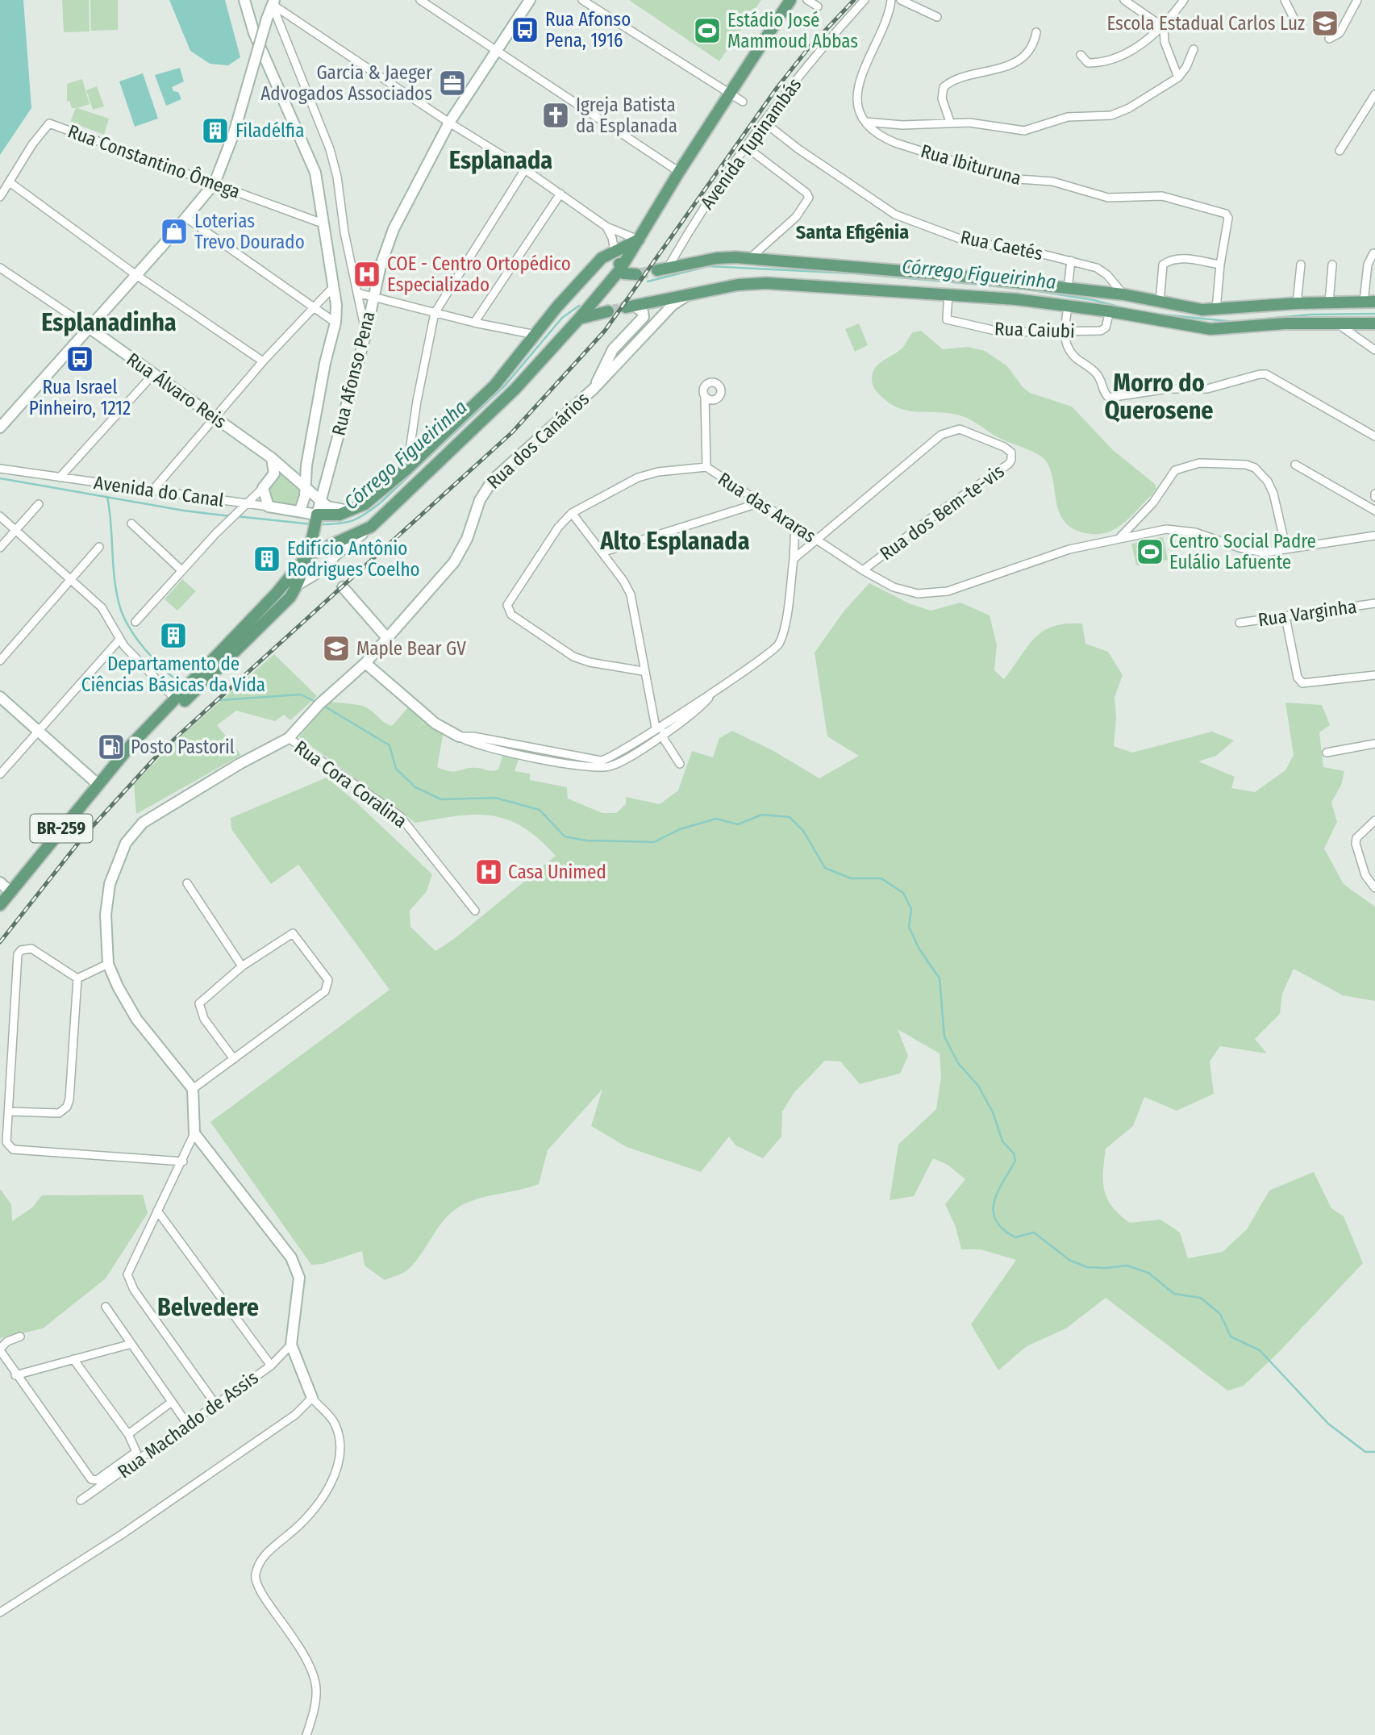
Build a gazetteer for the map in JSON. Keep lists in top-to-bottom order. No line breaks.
{"streets":{"main road":["BR-259"],"street":["Avenida Tupinambás","Rua Constantino Ômega","Rua Ibituruna","Rua Caetés","Rua Caiubi","Rua Afonso Pena","Rua Álvaro Reis","Rua dos Canários","Avenida do Canal","Rua das Araras","Rua dos Bem-te-vis","Rua Varginha","Rua Cora Coralina","Rua Machado de Assis"]},"crossings":[["Avenida Tupinambás","Rua Caetés"],["Rua Afonso Pena","Rua Álvaro Reis"],["Rua Afonso Pena","Avenida do Canal"],["Rua Afonso Pena","BR-259"],["Rua Álvaro Reis","Avenida do Canal"],["Rua dos Canários","Rua Cora Coralina"],["Avenida do Canal","BR-259"],["Rua das Araras","Rua dos Bem-te-vis"]],"districts":["Esplanada","Santa Efigênia","Esplanadinha","Morro do Querosene","Alto Esplanada","Belvedere"],"water":["Córrego Figueirinha"],"places":{"school or university":["Escola Estadual Carlos Luz","Maple Bear GV"],"bus stop":["Rua Afonso Pena, 1916","Rua Israel Pinheiro, 1212"],"sports":["Estádio José Mammoud Abbas","Centro Social Padre Eulálio Lafuente"],"office":["Garcia & Jaeger Advogados Associados"],"church":["Igreja Batista da Esplanada"],"building":["Filadélfia","Edifício Antônio Rodrigues Coelho","Departamento de Ciências Básicas da Vida"],"shop":["Loterias Trevo Dourado"],"hospital":["COE - Centro Ortopédico Especializado","Casa Unimed"],"fuel station":["Posto Pastoril"]}}
